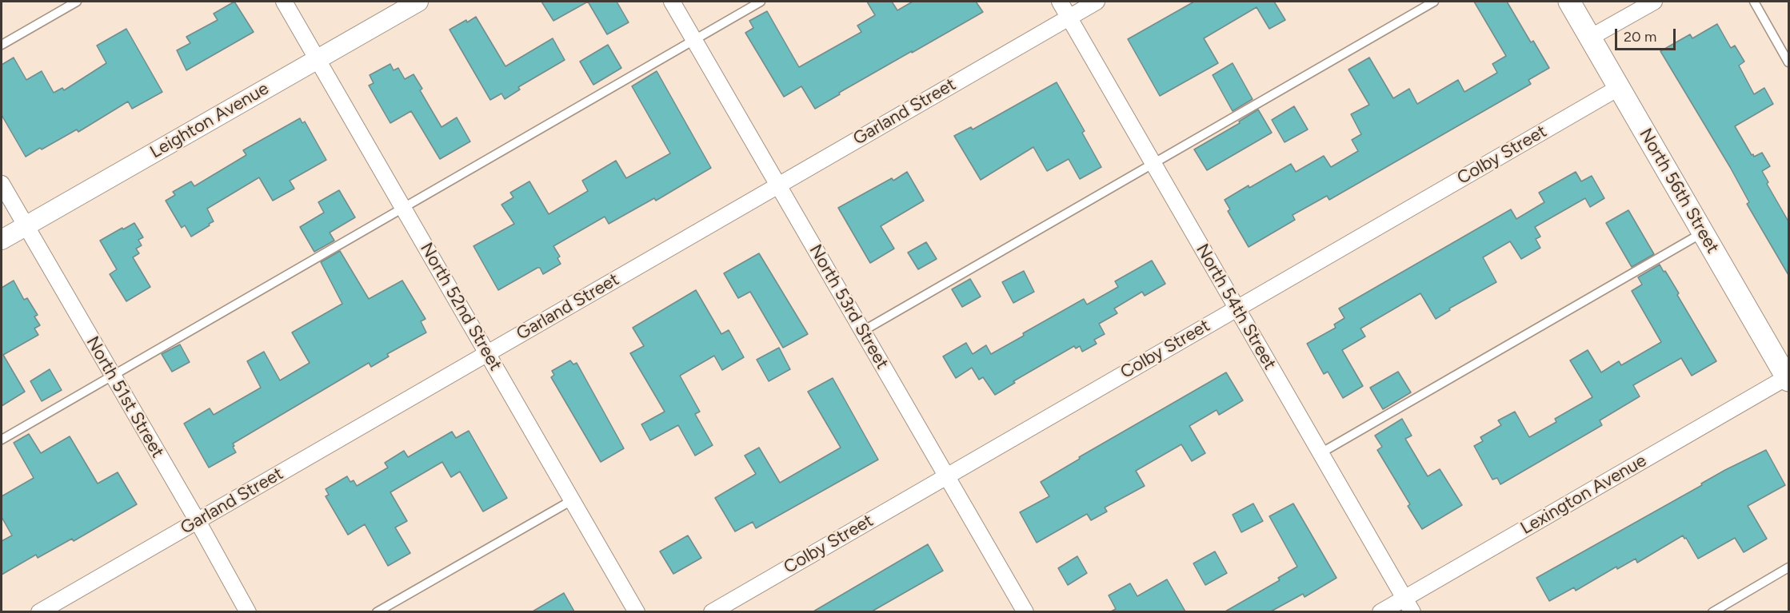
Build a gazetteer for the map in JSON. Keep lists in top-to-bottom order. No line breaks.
{"streets":{"main road":["North 56th Street"],"street":["Garland Street","Leighton Avenue","Colby Street","North 52nd Street","North 53rd Street","North 54th Street","North 51st Street","Lexington Avenue"]},"crossings":[["Garland Street","North 52nd Street"],["Garland Street","North 53rd Street"],["Garland Street","North 54th Street"],["Garland Street","North 51st Street"],["Leighton Avenue","North 52nd Street"],["Leighton Avenue","North 51st Street"],["Colby Street","North 56th Street"],["Colby Street","North 53rd Street"],["Colby Street","North 54th Street"],["North 56th Street","Lexington Avenue"],["North 54th Street","Lexington Avenue"]],"scale_bar":"20 m"}
